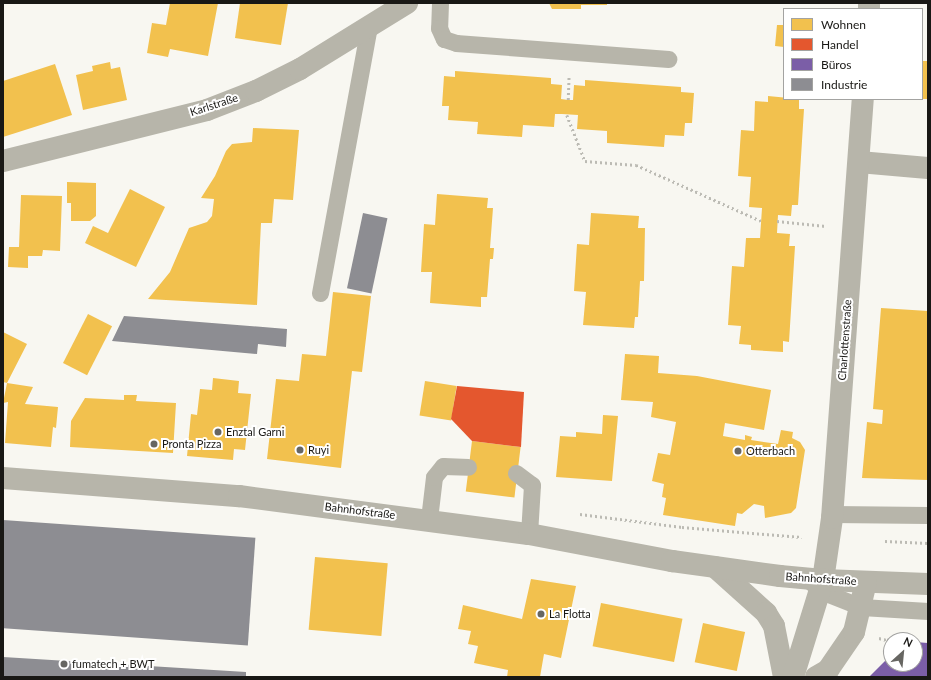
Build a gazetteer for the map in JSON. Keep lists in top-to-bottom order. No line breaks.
{"streets":{"street":["Karlstraße","Charlottenstraße","Bahnhofstraße"]},"crossings":[["Charlottenstraße","Bahnhofstraße"]],"places":["Enztal Garni","Pronta Pizza","Ruyi","Otterbach","La Flotta","fumatech + BWT"],"legend":["Wohnen","Handel","Büros","Industrie"],"north":"top right"}
